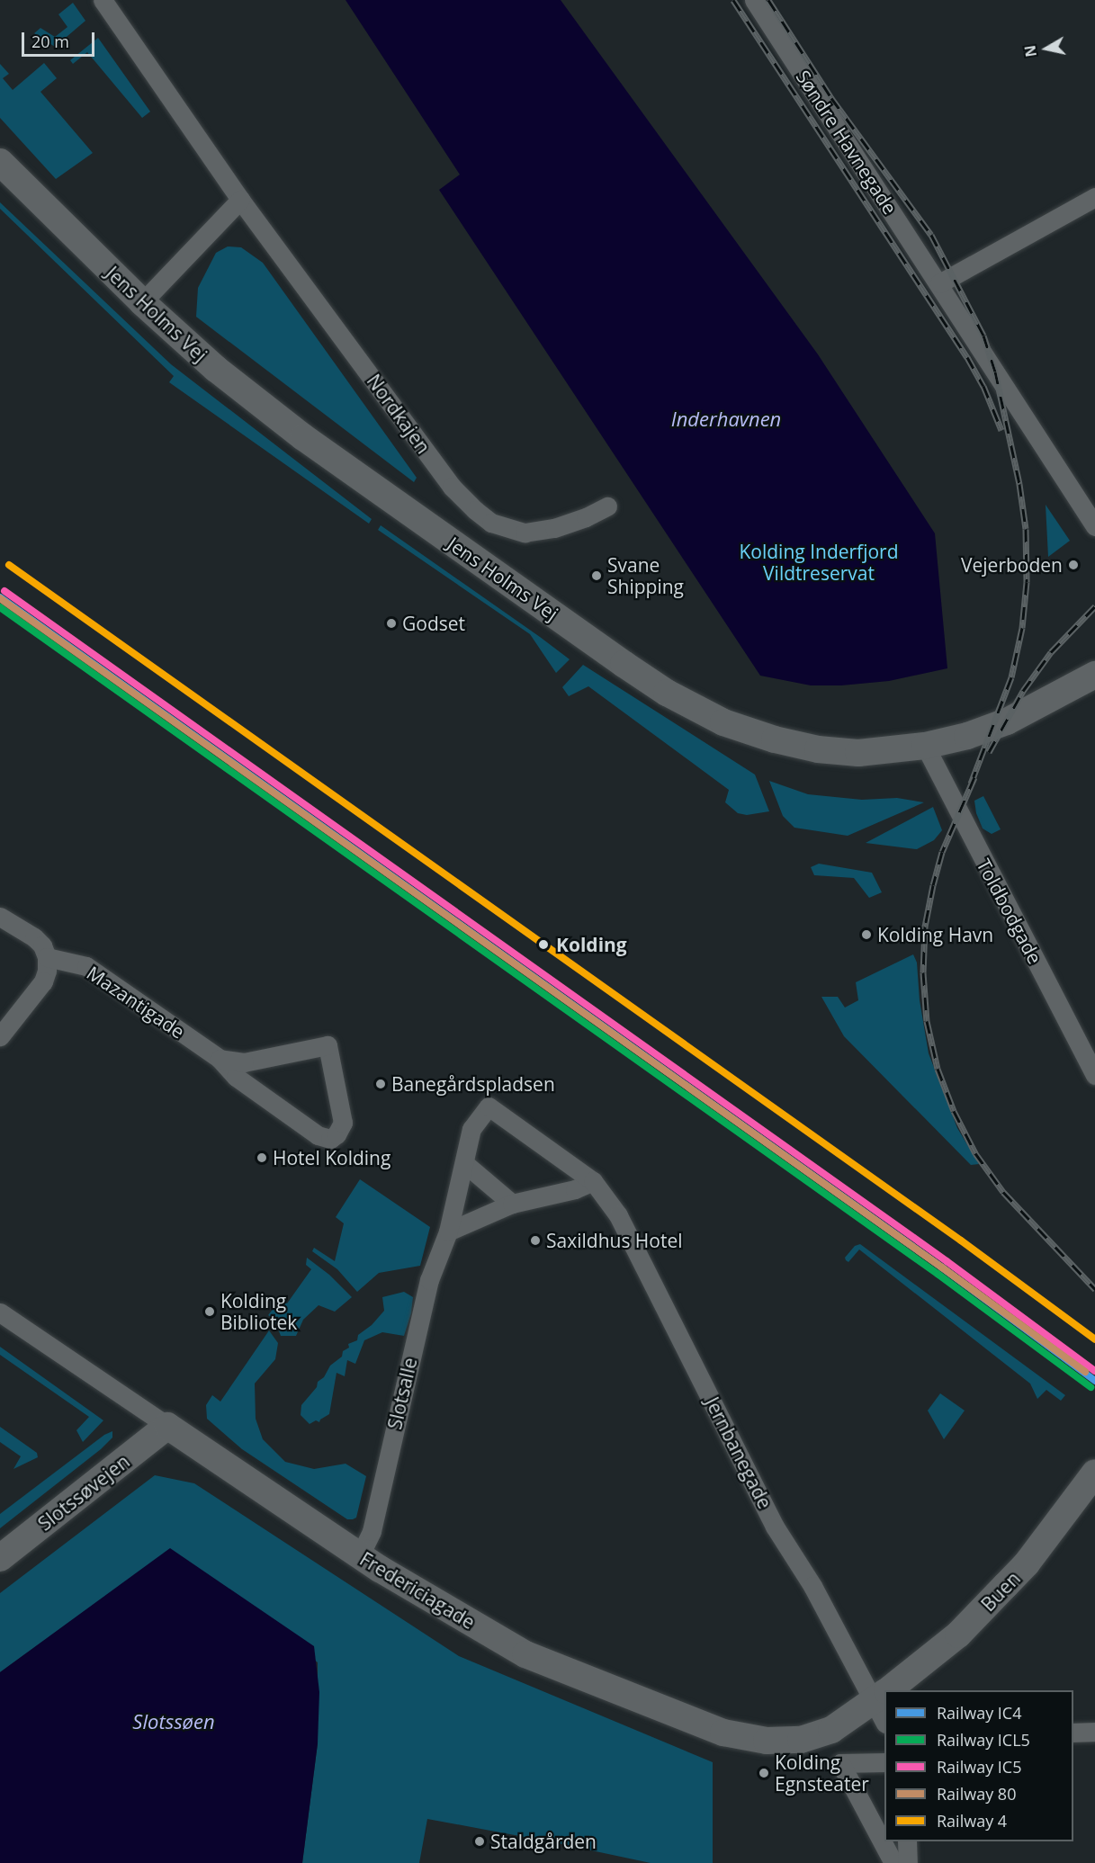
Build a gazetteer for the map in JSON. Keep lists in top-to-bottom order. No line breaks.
{"streets":{"main road":["Jens Holms Vej","Slotssøvejen","Fredericiagade","Buen"],"street":["Søndre Havnegade","Nordkajen","Toldbodgade","Mazantigade","Slotsalle","Jernbanegade"]},"crossings":[["Jens Holms Vej","Toldbodgade"],["Slotsalle","Fredericiagade"],["Jernbanegade","Fredericiagade"],["Slotssøvejen","Fredericiagade"]],"water":["Inderhavnen","Slotssøen"],"parks":["Kolding Inderfjord Vildtreservat"],"places":["Vejerboden","Svane Shipping","Godset","Kolding Havn","Kolding","Banegårdspladsen","Hotel Kolding","Saxildhus Hotel","Kolding Bibliotek","Kolding Egnsteater","Staldgården"],"lines":["rail line 4","rail line IC5","rail line IC4","rail line 80","rail line ICL5"],"legend":["Railway IC4","Railway ICL5","Railway IC5","Railway 80","Railway 4"],"scale_bar":"20 m","north":"left"}
